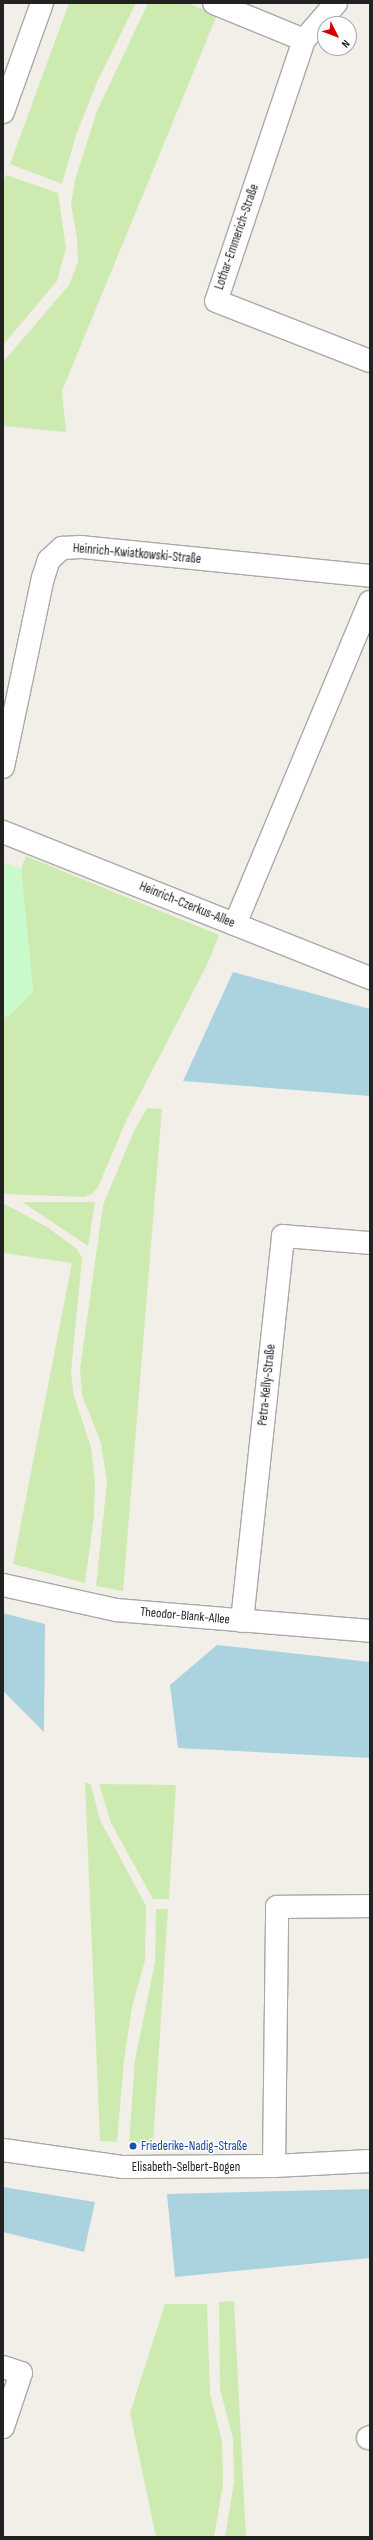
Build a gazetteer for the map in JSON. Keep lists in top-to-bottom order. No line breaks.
{"streets":{"street":["Lothar-Emmerich-Straße","Heinrich-Kwiatkowski-Straße","Heinrich-Czerkus-Allee","Petra-Kelly-Straße","Theodor-Blank-Allee","Elisabeth-Selbert-Bogen"]},"crossings":[["Petra-Kelly-Straße","Theodor-Blank-Allee"]],"places":["Friederike-Nadig-Straße"],"north":"bottom right"}
